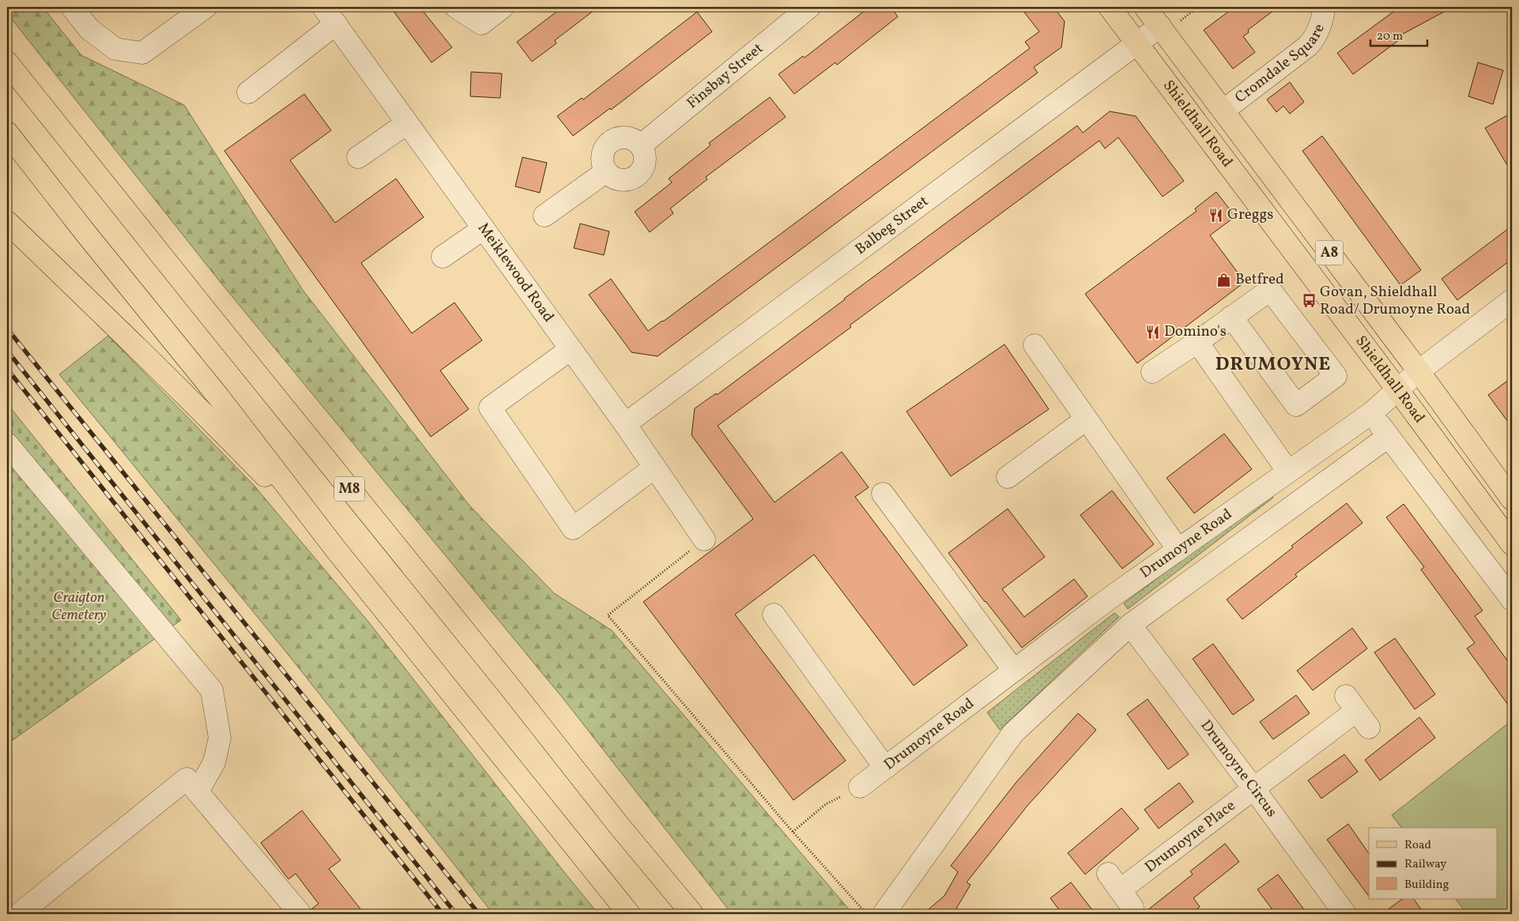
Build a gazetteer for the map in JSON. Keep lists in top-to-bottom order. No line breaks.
{"streets":{"main road":["Shieldhall Road","A8","M8"],"street":["Cromdale Square","Finsbay Street","Balbeg Street","Meiklewood Road","Drumoyne Road","Drumoyne Circus","Drumoyne Place"]},"crossings":[["Cromdale Square","Shieldhall Road"],["Shieldhall Road","Balbeg Street"],["Shieldhall Road","Drumoyne Road"],["Balbeg Street","Meiklewood Road"],["Drumoyne Circus","Drumoyne Place"]],"districts":["DRUMOYNE"],"parks":["Craigton Cemetery"],"places":{"restaurant":["Greggs","Domino's"],"shop":["Betfred"],"bus stop":["Govan, Shieldhall Road/ Drumoyne Road"]},"legend":["Road","Railway","Building"],"scale_bar":"20 m"}
